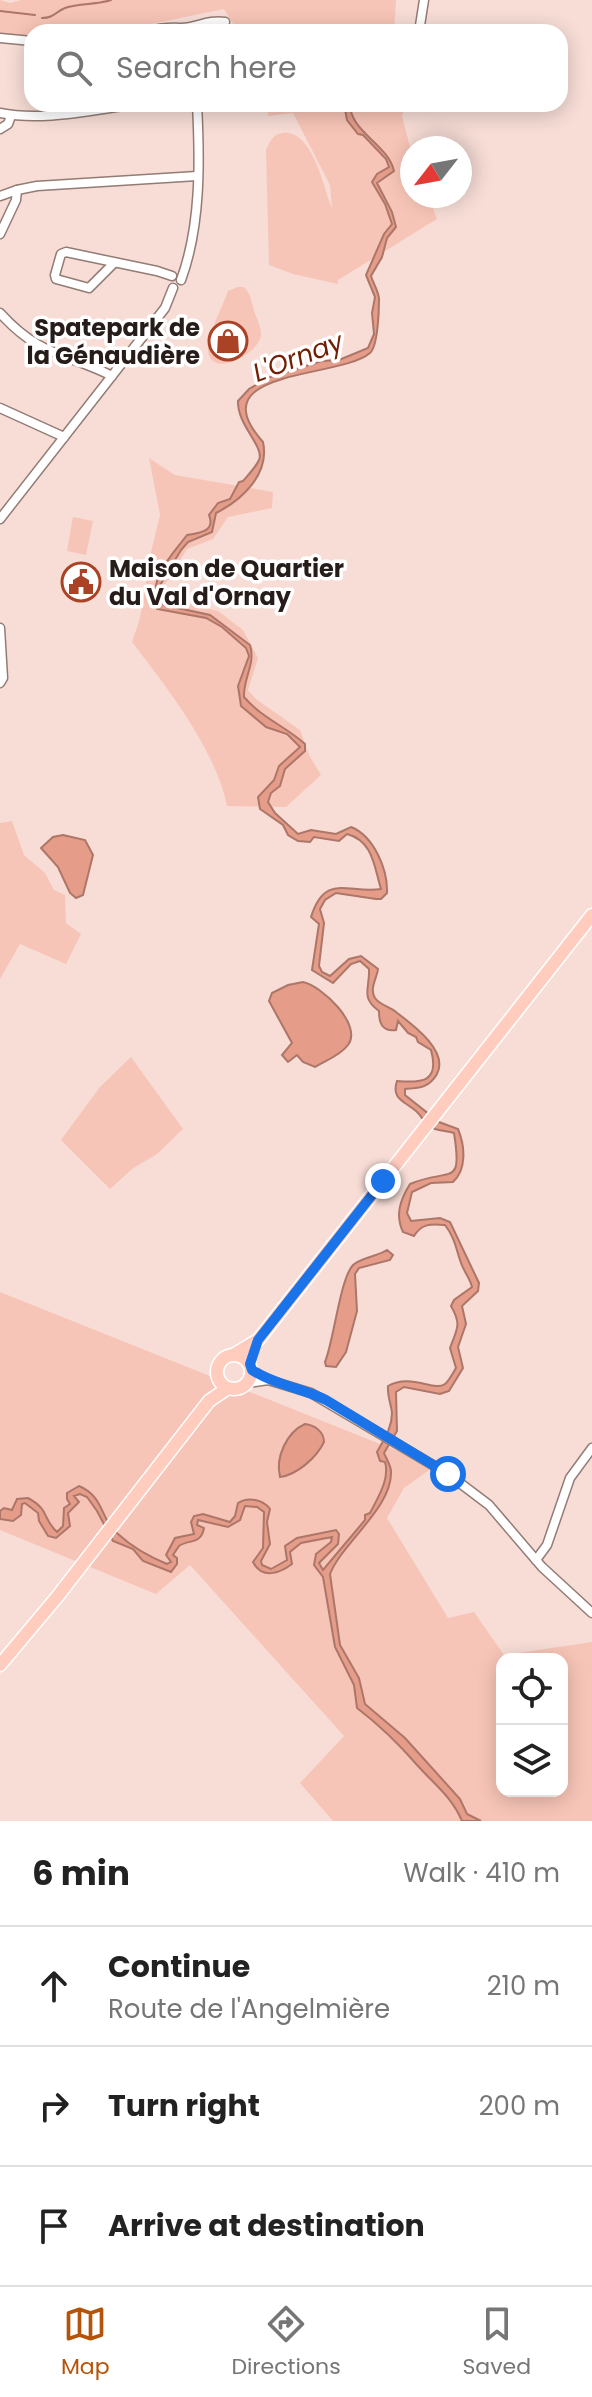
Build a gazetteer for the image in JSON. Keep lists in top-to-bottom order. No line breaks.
{"water":["L'Ornay"],"places":{"shop":["Spatepark de la Génaudière"],"public building":["Maison de Quartier du Val d'Ornay"]},"north":"bottom left","page":{"search":"Search here","heading":["6 min","Walk · 410 m"],"list":[["Continue","Route de l'Angelmière","210 m"],["Turn right","200 m"],"Arrive at destination"],"nav":["Map","Directions","Saved"]}}
